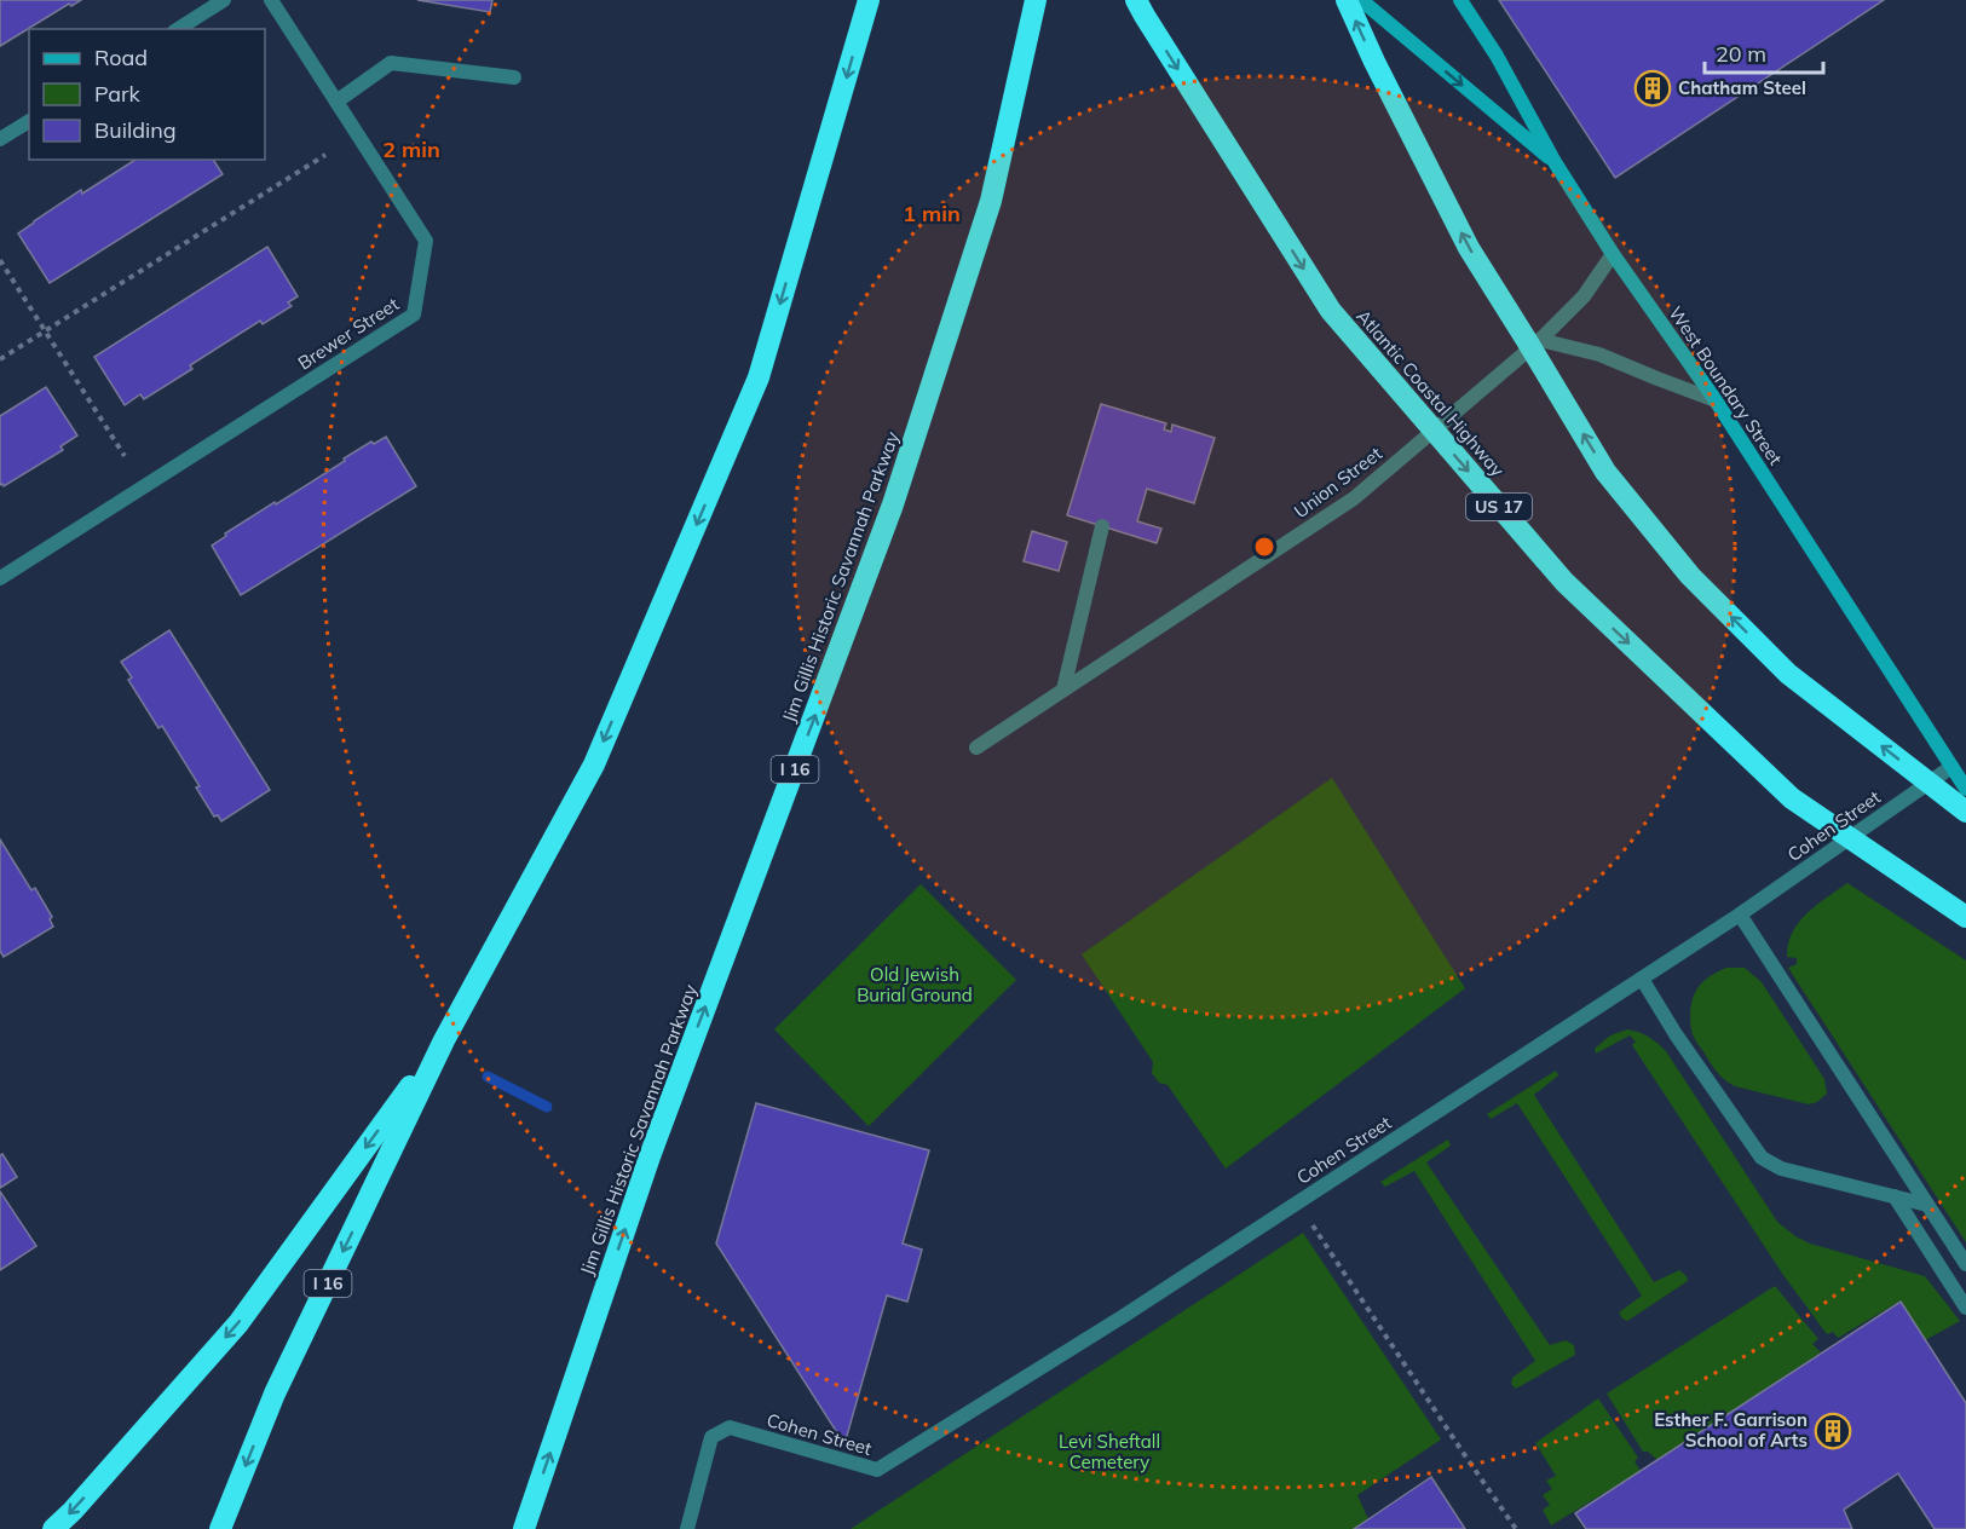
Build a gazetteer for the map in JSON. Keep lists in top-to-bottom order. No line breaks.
{"streets":{"highway":["Atlantic Coastal Highway","US 17","Jim Gillis Historic Savannah Parkway","I 16"],"main road":["West Boundary Street"],"street":["Brewer Street","Union Street","Cohen Street"]},"crossings":[["West Boundary Street","Union Street"],["West Boundary Street","Cohen Street"]],"parks":["Old Jewish Burial Ground","Levi Sheftall Cemetery"],"places":{"building":["Chatham Steel","Esther F. Garrison School of Arts"]},"legend":["Road","Park","Building"],"scale_bar":"20 m","rings":["2 min","1 min"]}
